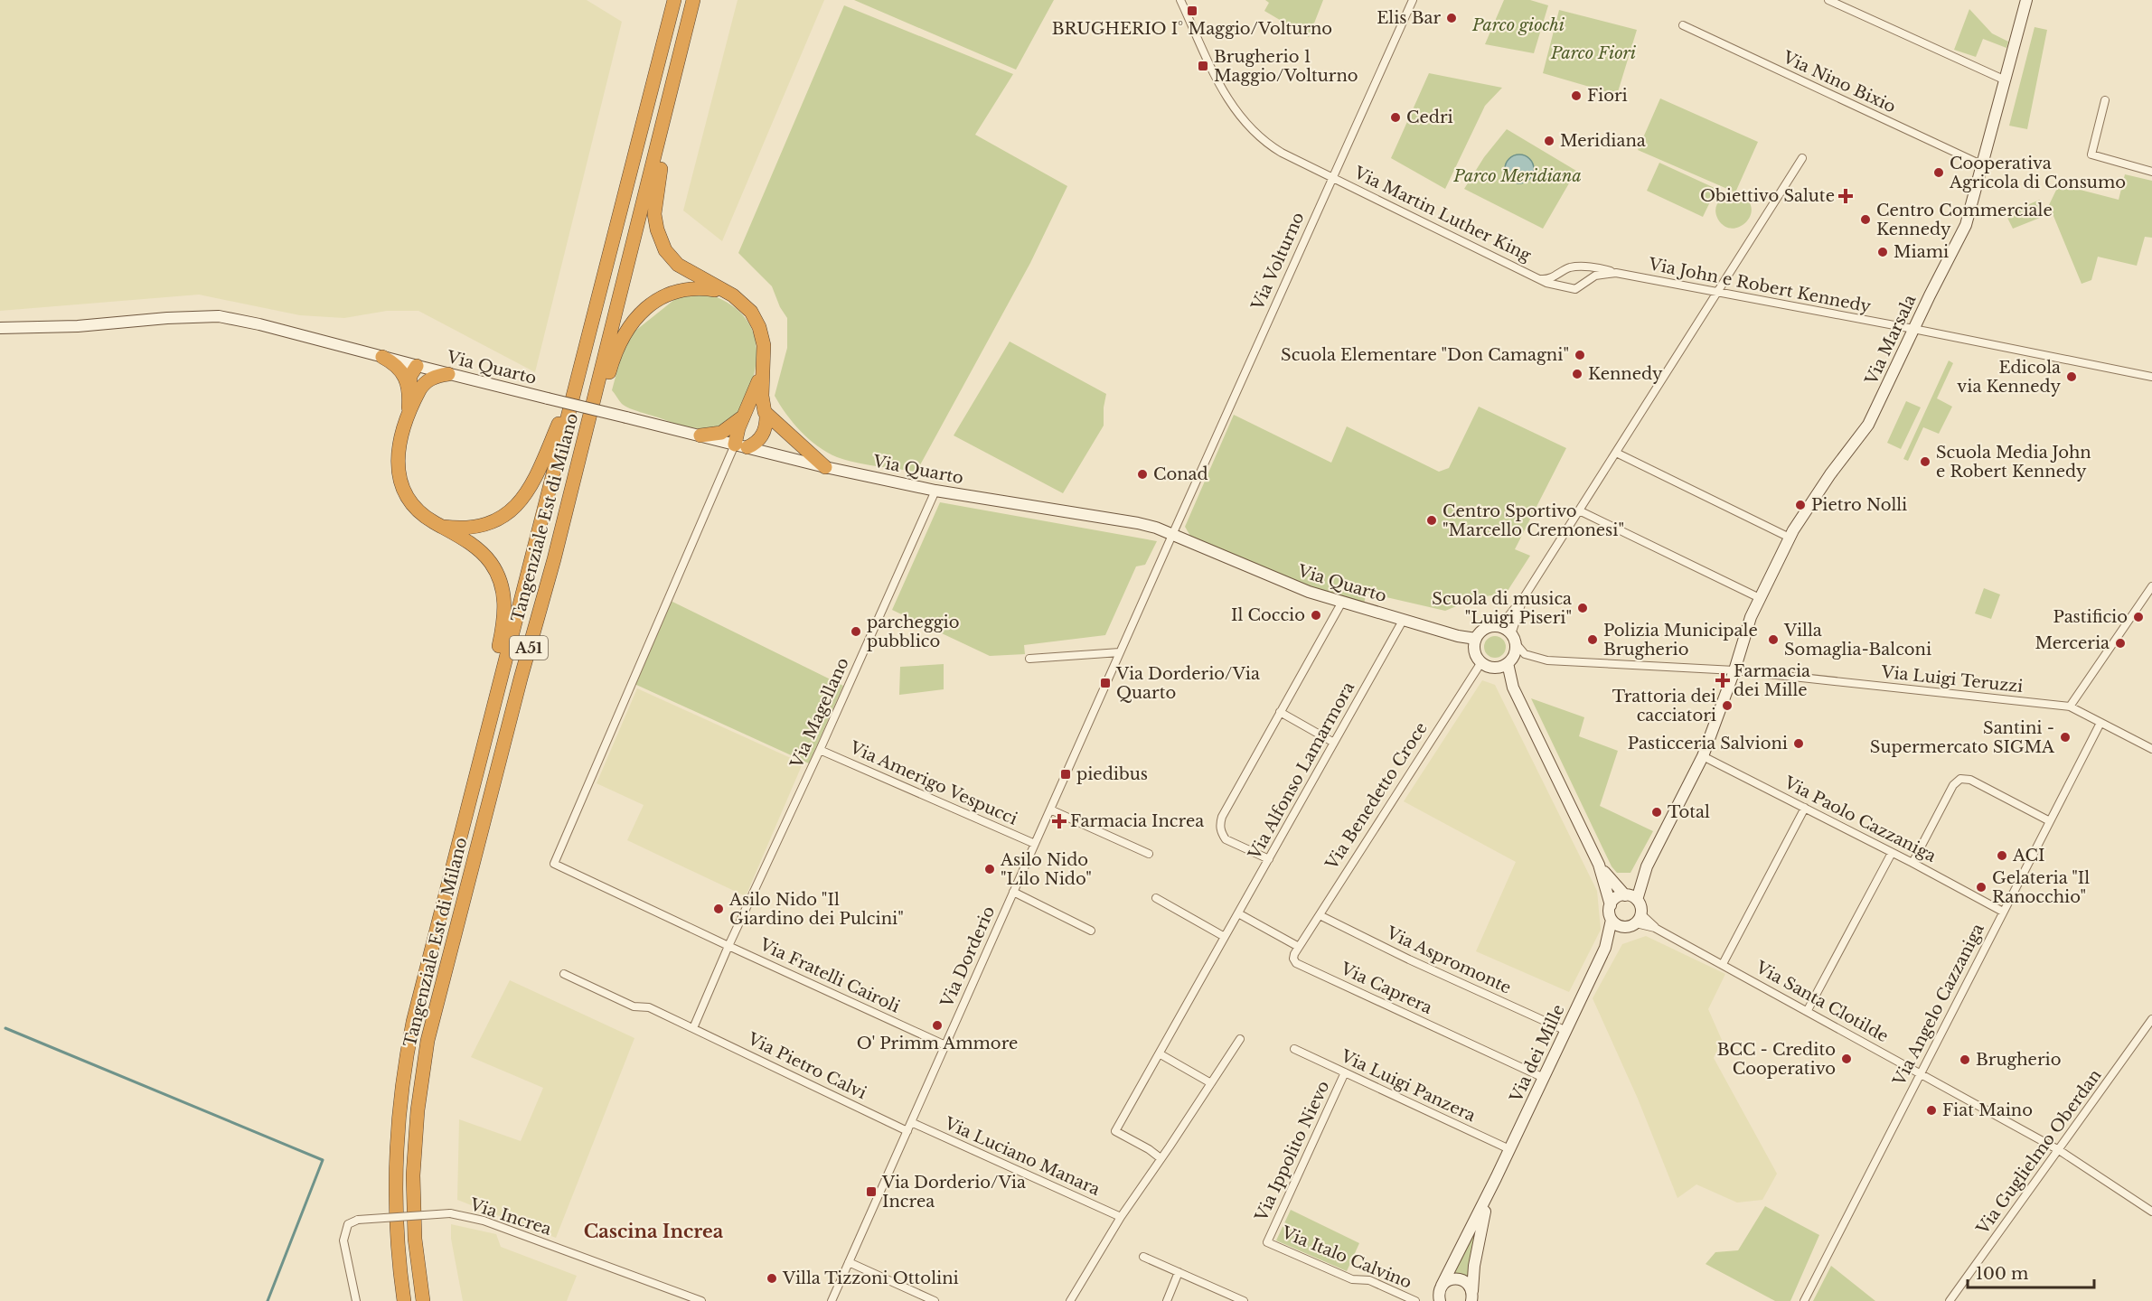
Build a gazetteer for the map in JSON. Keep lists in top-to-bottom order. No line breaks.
{"streets":{"highway":["Tangenziale Est di Milano","A51"],"street":["Via Nino Bixio","Via Martin Luther King","Via Volturno","Via John e Robert Kennedy","Via Marsala","Via Quarto","Via Luigi Teruzzi","Via Magellano","Via Alfonso Lamarmora","Via Amerigo Vespucci","Via Benedetto Croce","Via Paolo Cazzaniga","Via Dorderio","Via Aspromonte","Via Fratelli Cairoli","Via Caprera","Via Santa Clotilde","Via Angelo Cazzaniga","Via dei Mille","Via Pietro Calvi","Via Luigi Panzera","Via Ippolito Nievo","Via Guglielmo Oberdan","Via Luciano Manara","Via Increa","Via Italo Calvino"]},"crossings":[["Via Nino Bixio","Via Marsala"],["Via Martin Luther King","Via Volturno"],["Via Martin Luther King","Via John e Robert Kennedy"],["Via Volturno","Via Quarto"],["Via Volturno","Via Dorderio"],["Via John e Robert Kennedy","Via Marsala"],["Via Marsala","Via Luigi Teruzzi"],["Via Quarto","Via Magellano"],["Via Quarto","Via Alfonso Lamarmora"],["Via Quarto","Via Benedetto Croce"],["Via Quarto","Via Dorderio"],["Via Quarto","Via Fratelli Cairoli"],["Via Magellano","Via Amerigo Vespucci"],["Via Magellano","Via Fratelli Cairoli"],["Via Amerigo Vespucci","Via Dorderio"],["Via Benedetto Croce","Via Aspromonte"],["Via Benedetto Croce","Via Caprera"],["Via Paolo Cazzaniga","Via Angelo Cazzaniga"],["Via Dorderio","Via Fratelli Cairoli"],["Via Dorderio","Via Pietro Calvi"],["Via Dorderio","Via Luciano Manara"],["Via Aspromonte","Via dei Mille"],["Via Caprera","Via dei Mille"],["Via Santa Clotilde","Via Angelo Cazzaniga"],["Via Santa Clotilde","Via dei Mille"],["Via Santa Clotilde","Via Guglielmo Oberdan"],["Via dei Mille","Via Luigi Panzera"],["Via Luigi Panzera","Via Ippolito Nievo"],["Via Ippolito Nievo","Via Italo Calvino"]],"districts":["Cascina Increa"],"parks":["Parco giochi","Parco Fiori","Parco Meridiana"],"places":{"transit":["BRUGHERIO I° Maggio/Volturno","Brugherio 1 Maggio/Volturno","Via Dorderio/Via Quarto","piedibus","Via Dorderio/Via Increa"],"other":["Elis Bar","Fiori","Cedri","Meridiana","Cooperativa Agricola di Consumo","Centro Commerciale Kennedy","Miami","Scuola Elementare \"Don Camagni\"","Kennedy","Edicola via Kennedy","Scuola Media John e Robert Kennedy","Conad","Pietro Nolli","Centro Sportivo \"Marcello Cremonesi\"","Scuola di musica \"Luigi Piseri\"","Il Coccio","Pastificio","parcheggio pubblico","Polizia Municipale Brugherio","Villa Somaglia-Balconi","Merceria","Trattoria dei cacciatori","Santini - Supermercato SIGMA","Pasticceria Salvioni","Total","ACI","Asilo Nido \"Lilo Nido\"","Gelateria \"Il Ranocchio\"","Asilo Nido \"Il Giardino dei Pulcini\"","O' Primm Ammore","BCC - Credito Cooperativo","Brugherio","Fiat Maino","Villa Tizzoni Ottolini"],"health":["Obiettivo Salute","Farmacia dei Mille","Farmacia Increa"]},"scale_bar":"100 m"}
